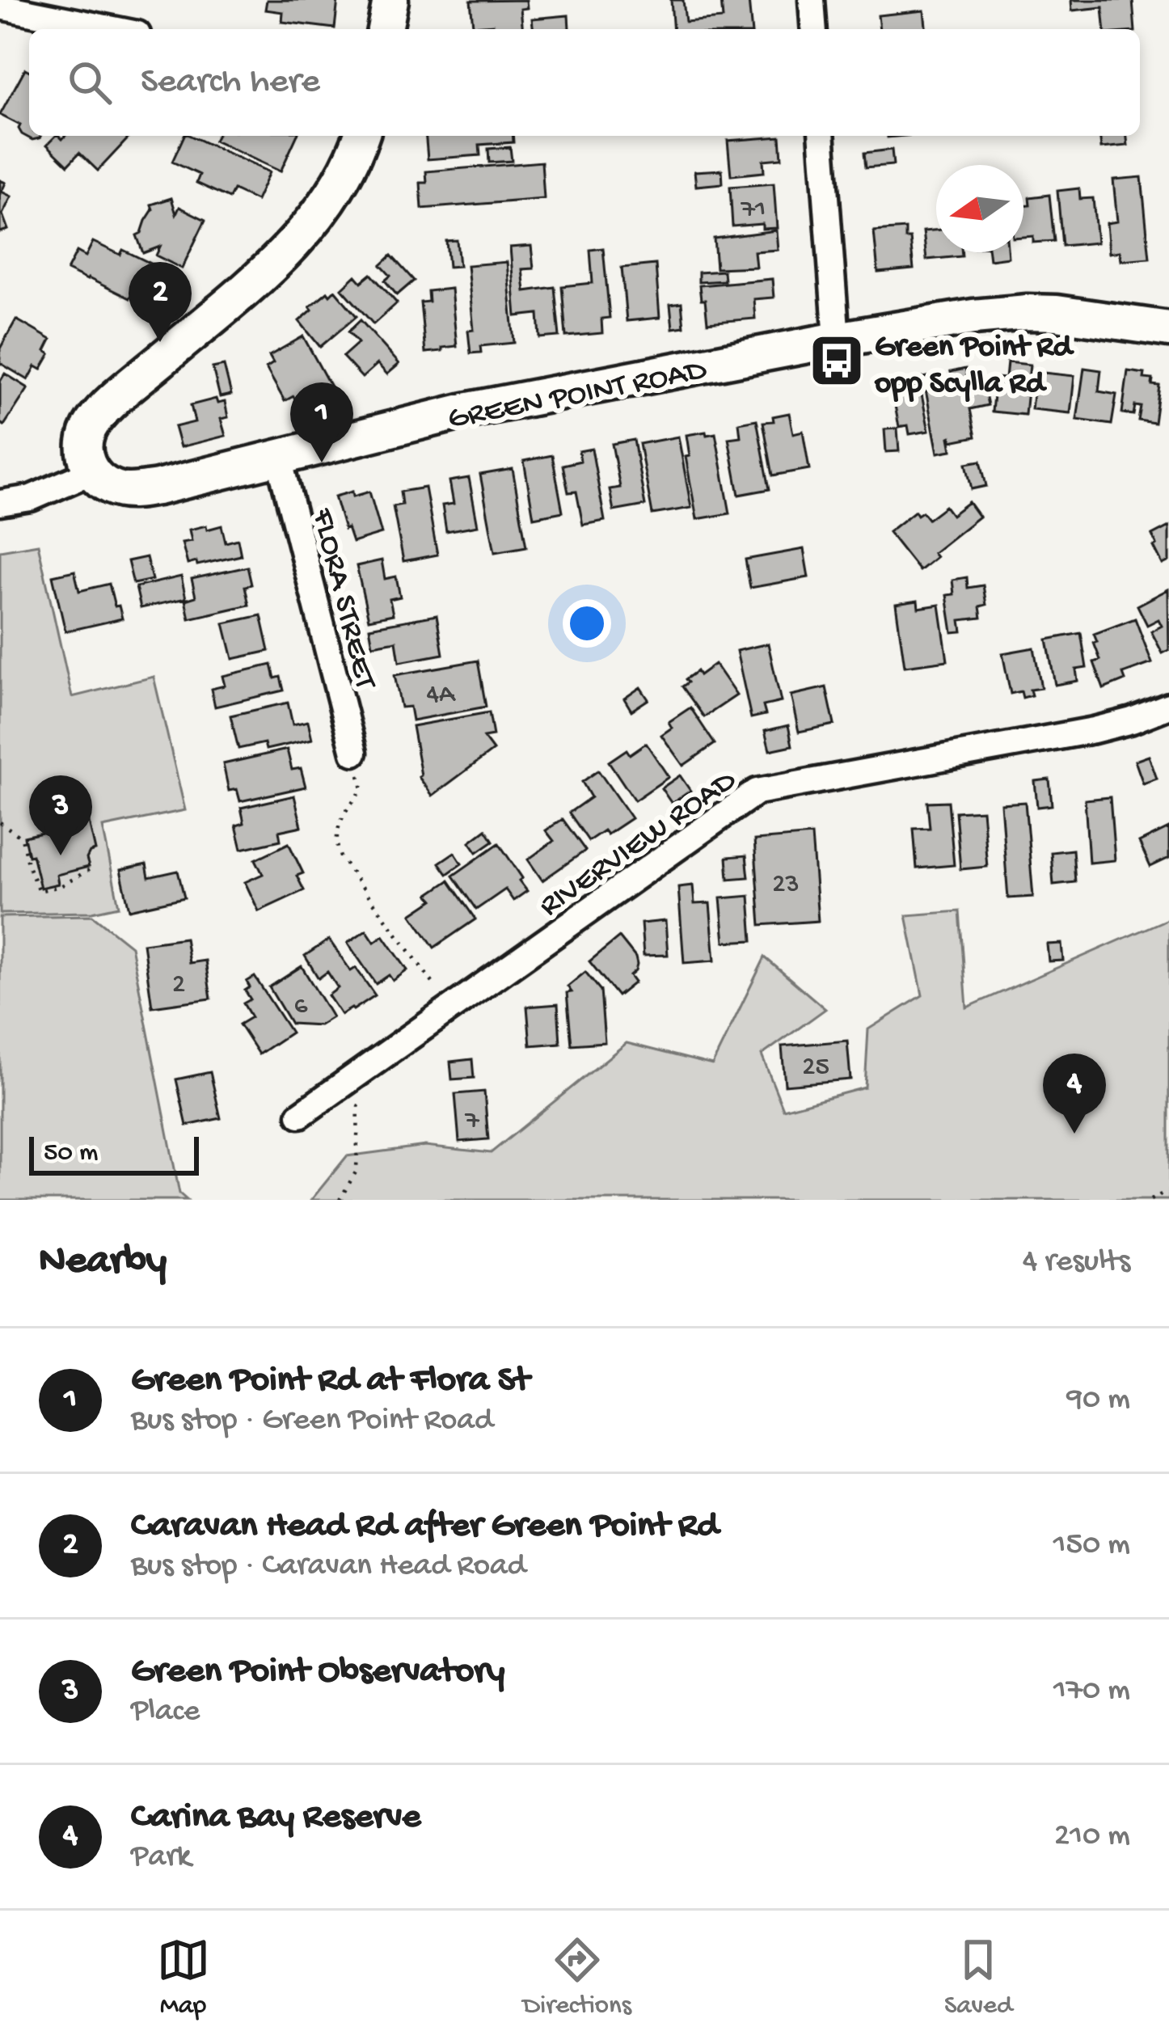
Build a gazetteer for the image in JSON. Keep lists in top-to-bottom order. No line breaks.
{"streets":{"street":["GREEN POINT ROAD","FLORA STREET","RIVERVIEW ROAD"]},"crossings":[["GREEN POINT ROAD","FLORA STREET"]],"places":{"bus stop":["Green Point Rd opp Scylla Rd"]},"house_numbers":["71","4A","23","2","6","25","7"],"scale_bar":"50 m","north":"left","page":{"search":"Search here","pins":["2","1","3","4"],"scale":"50 m","heading":["Nearby","4 results"],"list":[{"mark":"1","name":"Green Point Rd at Flora St","note":"Bus stop · Green Point Road","value":"90 m"},{"mark":"2","name":"Caravan Head Rd after Green Point Rd","note":"Bus stop · Caravan Head Road","value":"150 m"},{"mark":"3","name":"Green Point Observatory","note":"Place","value":"170 m"},{"mark":"4","name":"Carina Bay Reserve","note":"Park","value":"210 m"}],"nav":["Map","Directions","Saved"]}}
